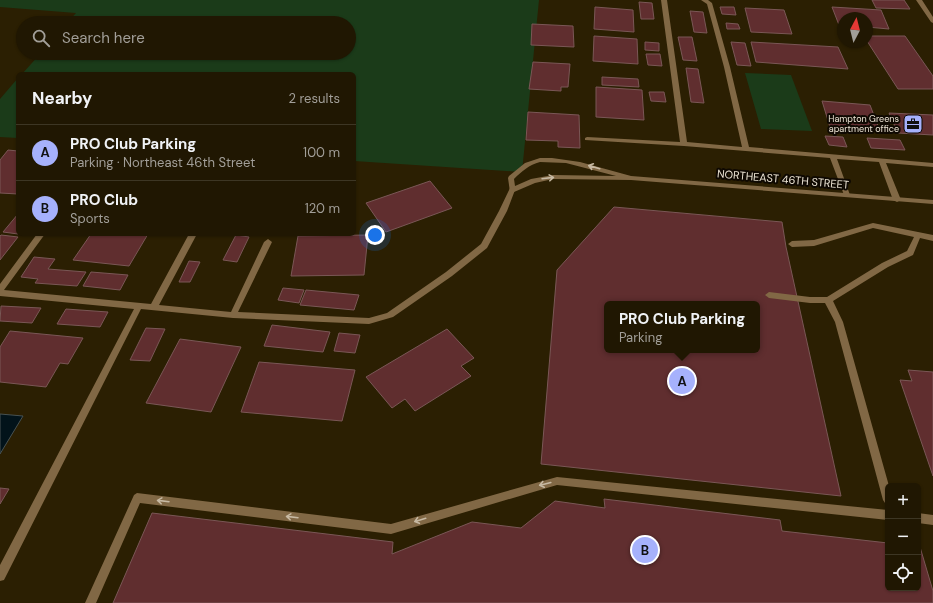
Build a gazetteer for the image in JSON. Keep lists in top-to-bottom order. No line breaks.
{"streets":{"street":["NORTHEAST 46TH STREET"]},"places":{"office":["Hampton Greens apartment office"]},"north":"top","page":{"search":"Search here","heading":["Nearby","2 results"],"list":[{"mark":"A","name":"PRO Club Parking","note":"Parking · Northeast 46th Street","value":"100 m"},{"mark":"B","name":"PRO Club","note":"Sports","value":"120 m"}],"popup":["PRO Club Parking","Parking"],"pins":["A","B"],"map_buttons":["+","−"]}}
